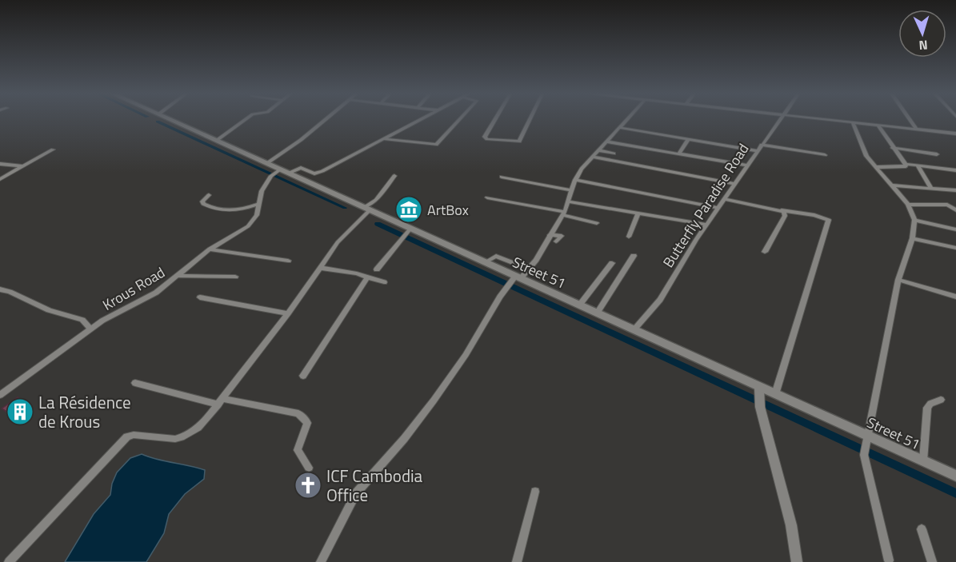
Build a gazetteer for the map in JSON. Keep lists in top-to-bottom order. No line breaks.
{"streets":{"main road":["Street 51"],"street":["Butterfly Paradise Road","Krous Road"]},"crossings":[["Butterfly Paradise Road","Street 51"],["Street 51","Krous Road"]],"places":{"museum":["ArtBox"],"building":["La Résidence de Krous"],"church":["ICF Cambodia Office"]},"north":"bottom"}
